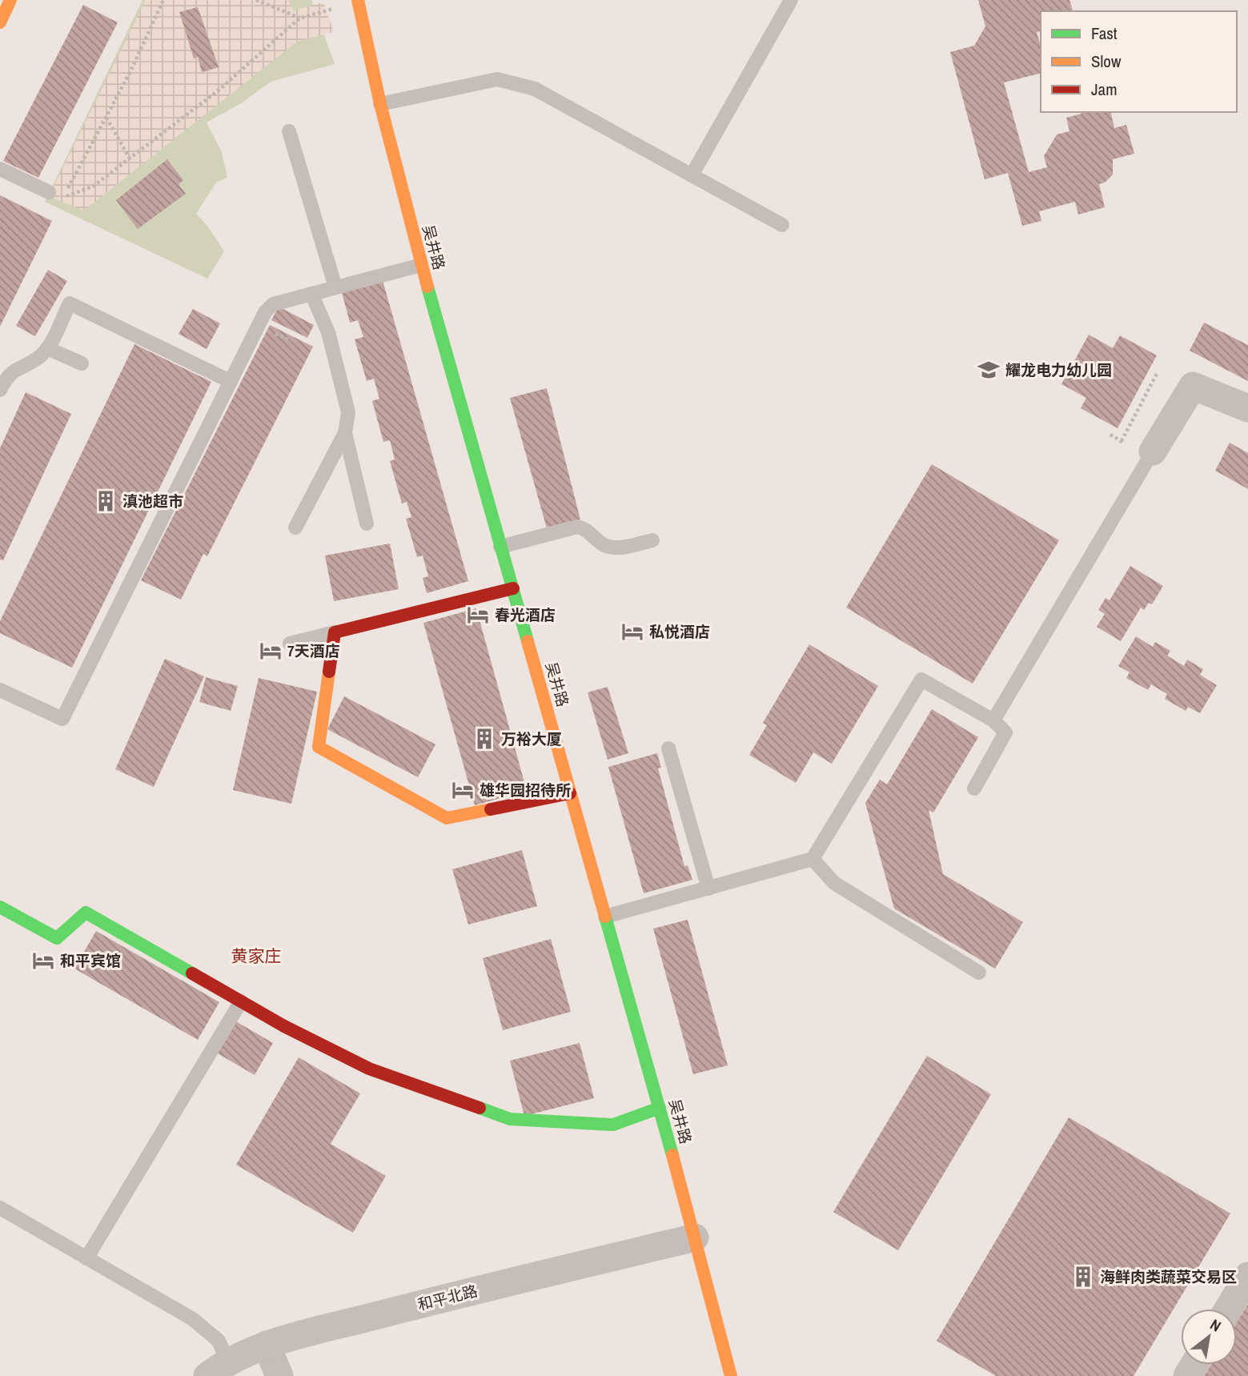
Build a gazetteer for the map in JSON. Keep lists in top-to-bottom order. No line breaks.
{"streets":{"street":["吴井路","和平北路"]},"crossings":[["吴井路","和平北路"]],"districts":["黄家庄"],"places":{"school or university":["耀龙电力幼儿园"],"building":["滇池超市","万裕大厦","海鲜肉类蔬菜交易区"],"hotel":["春光酒店","私悦酒店","7天酒店","雄华园招待所","和平宾馆"]},"legend":["Fast","Slow","Jam"],"north":"top right"}
